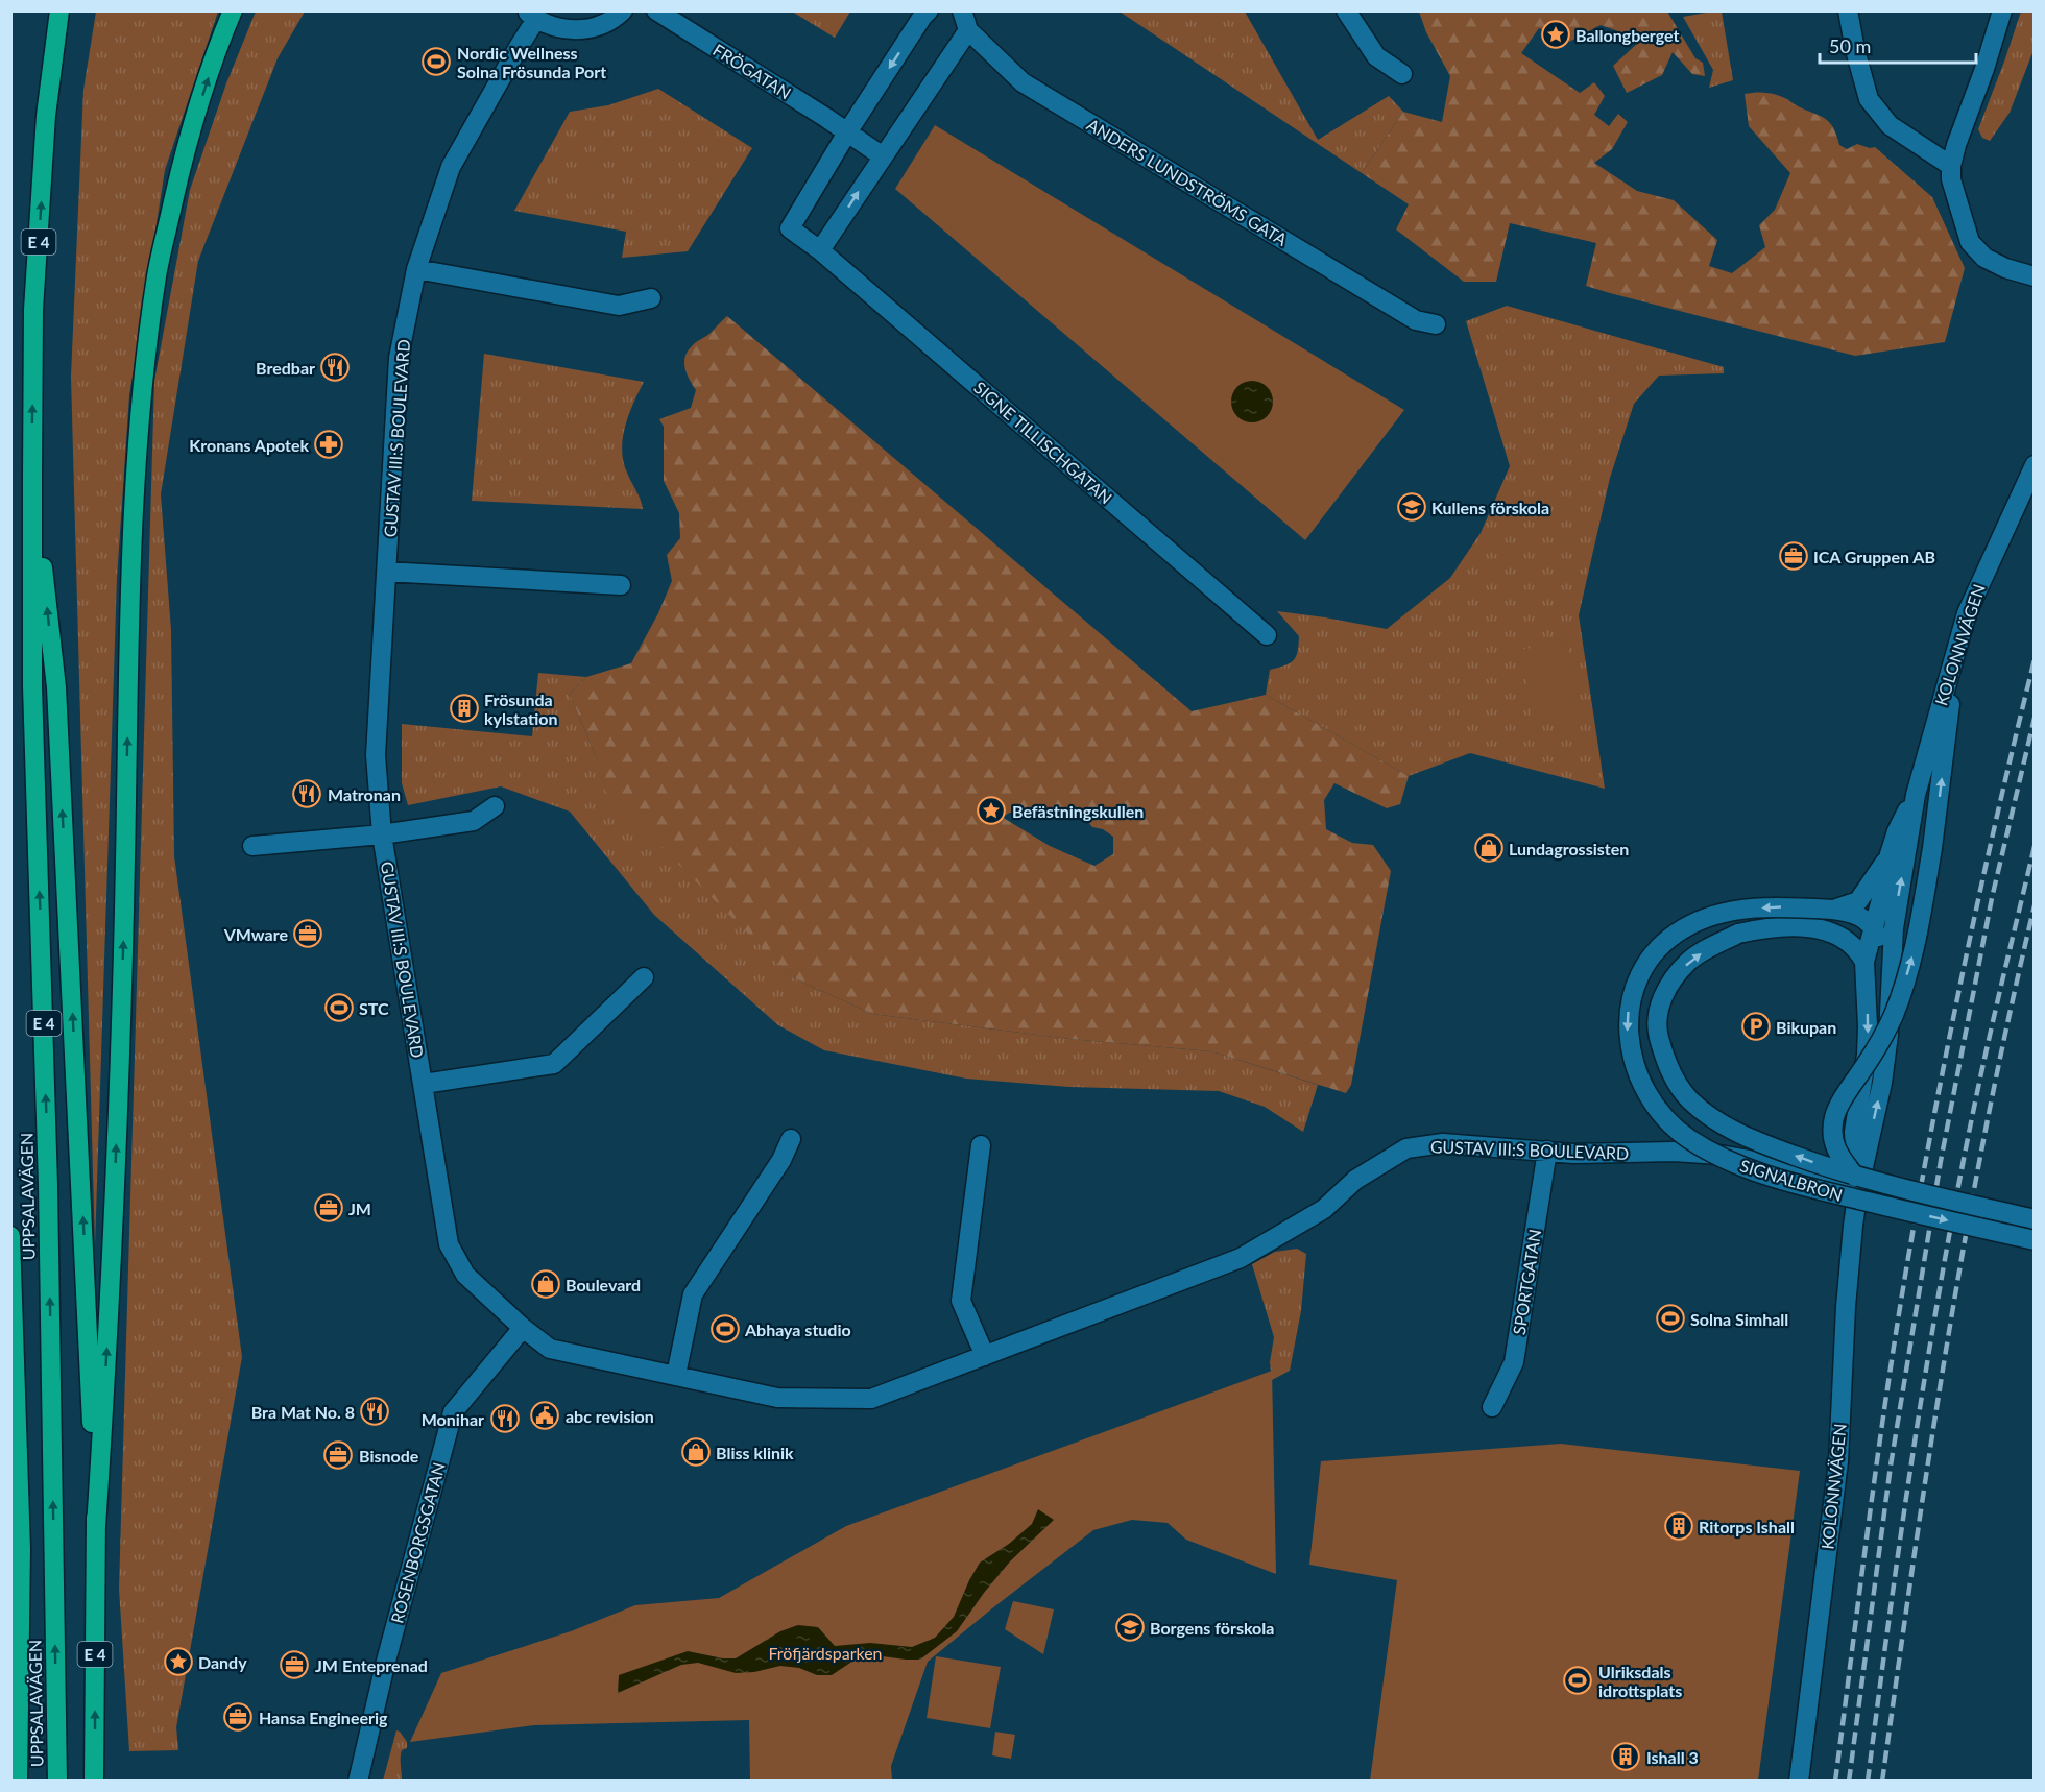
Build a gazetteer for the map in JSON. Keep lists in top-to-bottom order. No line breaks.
{"streets":{"highway":["E 4","UPPSALAVÄGEN"],"street":["FRÖGATAN","ANDERS LUNDSTRÖMS GATA","GUSTAV III:S BOULEVARD","SIGNE TILLISCHGATAN","KOLONNVÄGEN","SIGNALBRON","SPORTGATAN","ROSENBORGSGATAN"]},"crossings":[["FRÖGATAN","SIGNE TILLISCHGATAN"],["E 4","UPPSALAVÄGEN"],["GUSTAV III:S BOULEVARD","KOLONNVÄGEN"],["GUSTAV III:S BOULEVARD","SIGNALBRON"],["GUSTAV III:S BOULEVARD","SPORTGATAN"],["GUSTAV III:S BOULEVARD","ROSENBORGSGATAN"],["KOLONNVÄGEN","SIGNALBRON"]],"parks":["Fröfjärdsparken"],"places":{"place":["Ballongberget","Befästningskullen","Dandy"],"sports":["Nordic Wellness Solna Frösunda Port","STC","Solna Simhall","Abhaya studio","Ulriksdals idrottsplats"],"restaurant":["Bredbar","Matronan","Bra Mat No. 8","Monihar"],"pharmacy":["Kronans Apotek"],"school or university":["Kullens förskola","Borgens förskola"],"office":["ICA Gruppen AB","VMware","JM","Bisnode","JM Enteprenad","Hansa Engineerig"],"building":["Frösunda kylstation","Ritorps Ishall","Ishall 3"],"shop":["Lundagrossisten","Boulevard","Bliss klinik"],"parking":["Bikupan"],"public building":["abc revision"]},"scale_bar":"50 m"}
